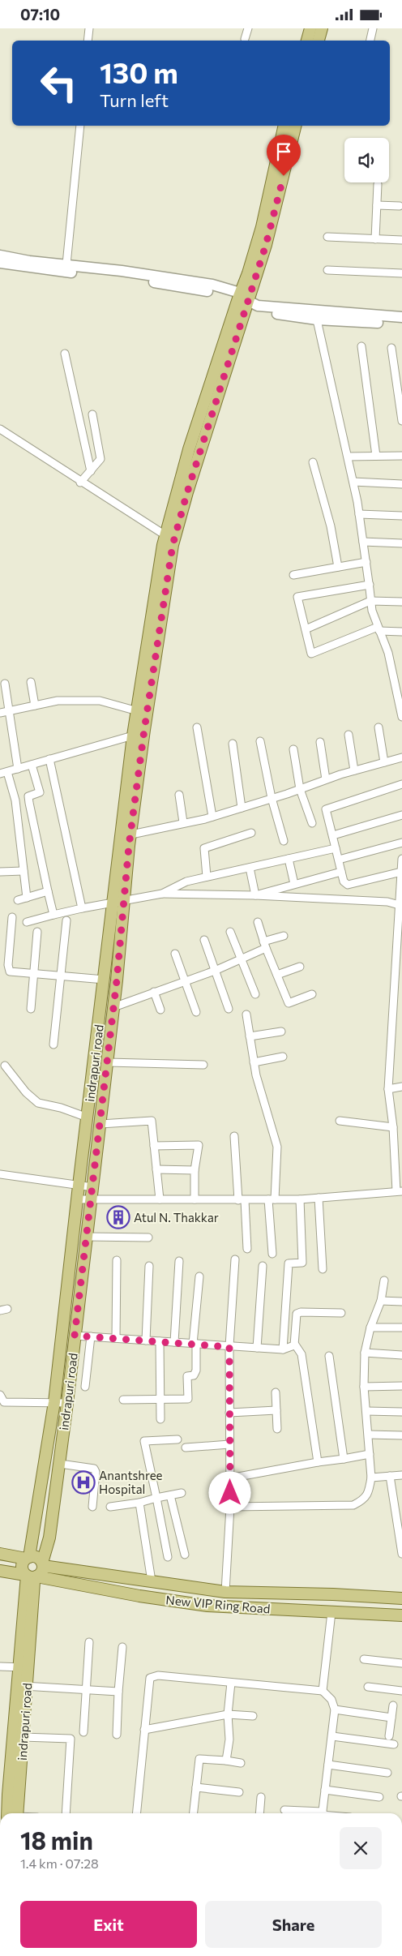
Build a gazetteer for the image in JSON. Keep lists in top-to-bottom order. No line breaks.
{"streets":{"main road":["indrapuri road","New VIP Ring Road"]},"crossings":[["indrapuri road","New VIP Ring Road"]],"places":{"building":["Atul N. Thakkar"],"hospital":["Anantshree Hospital"]},"page":{"status":"07:10","turn":["130 m","Turn left"],"heading":["18 min","1.4 km · 07:28"],"buttons":["Exit","Share"]}}
